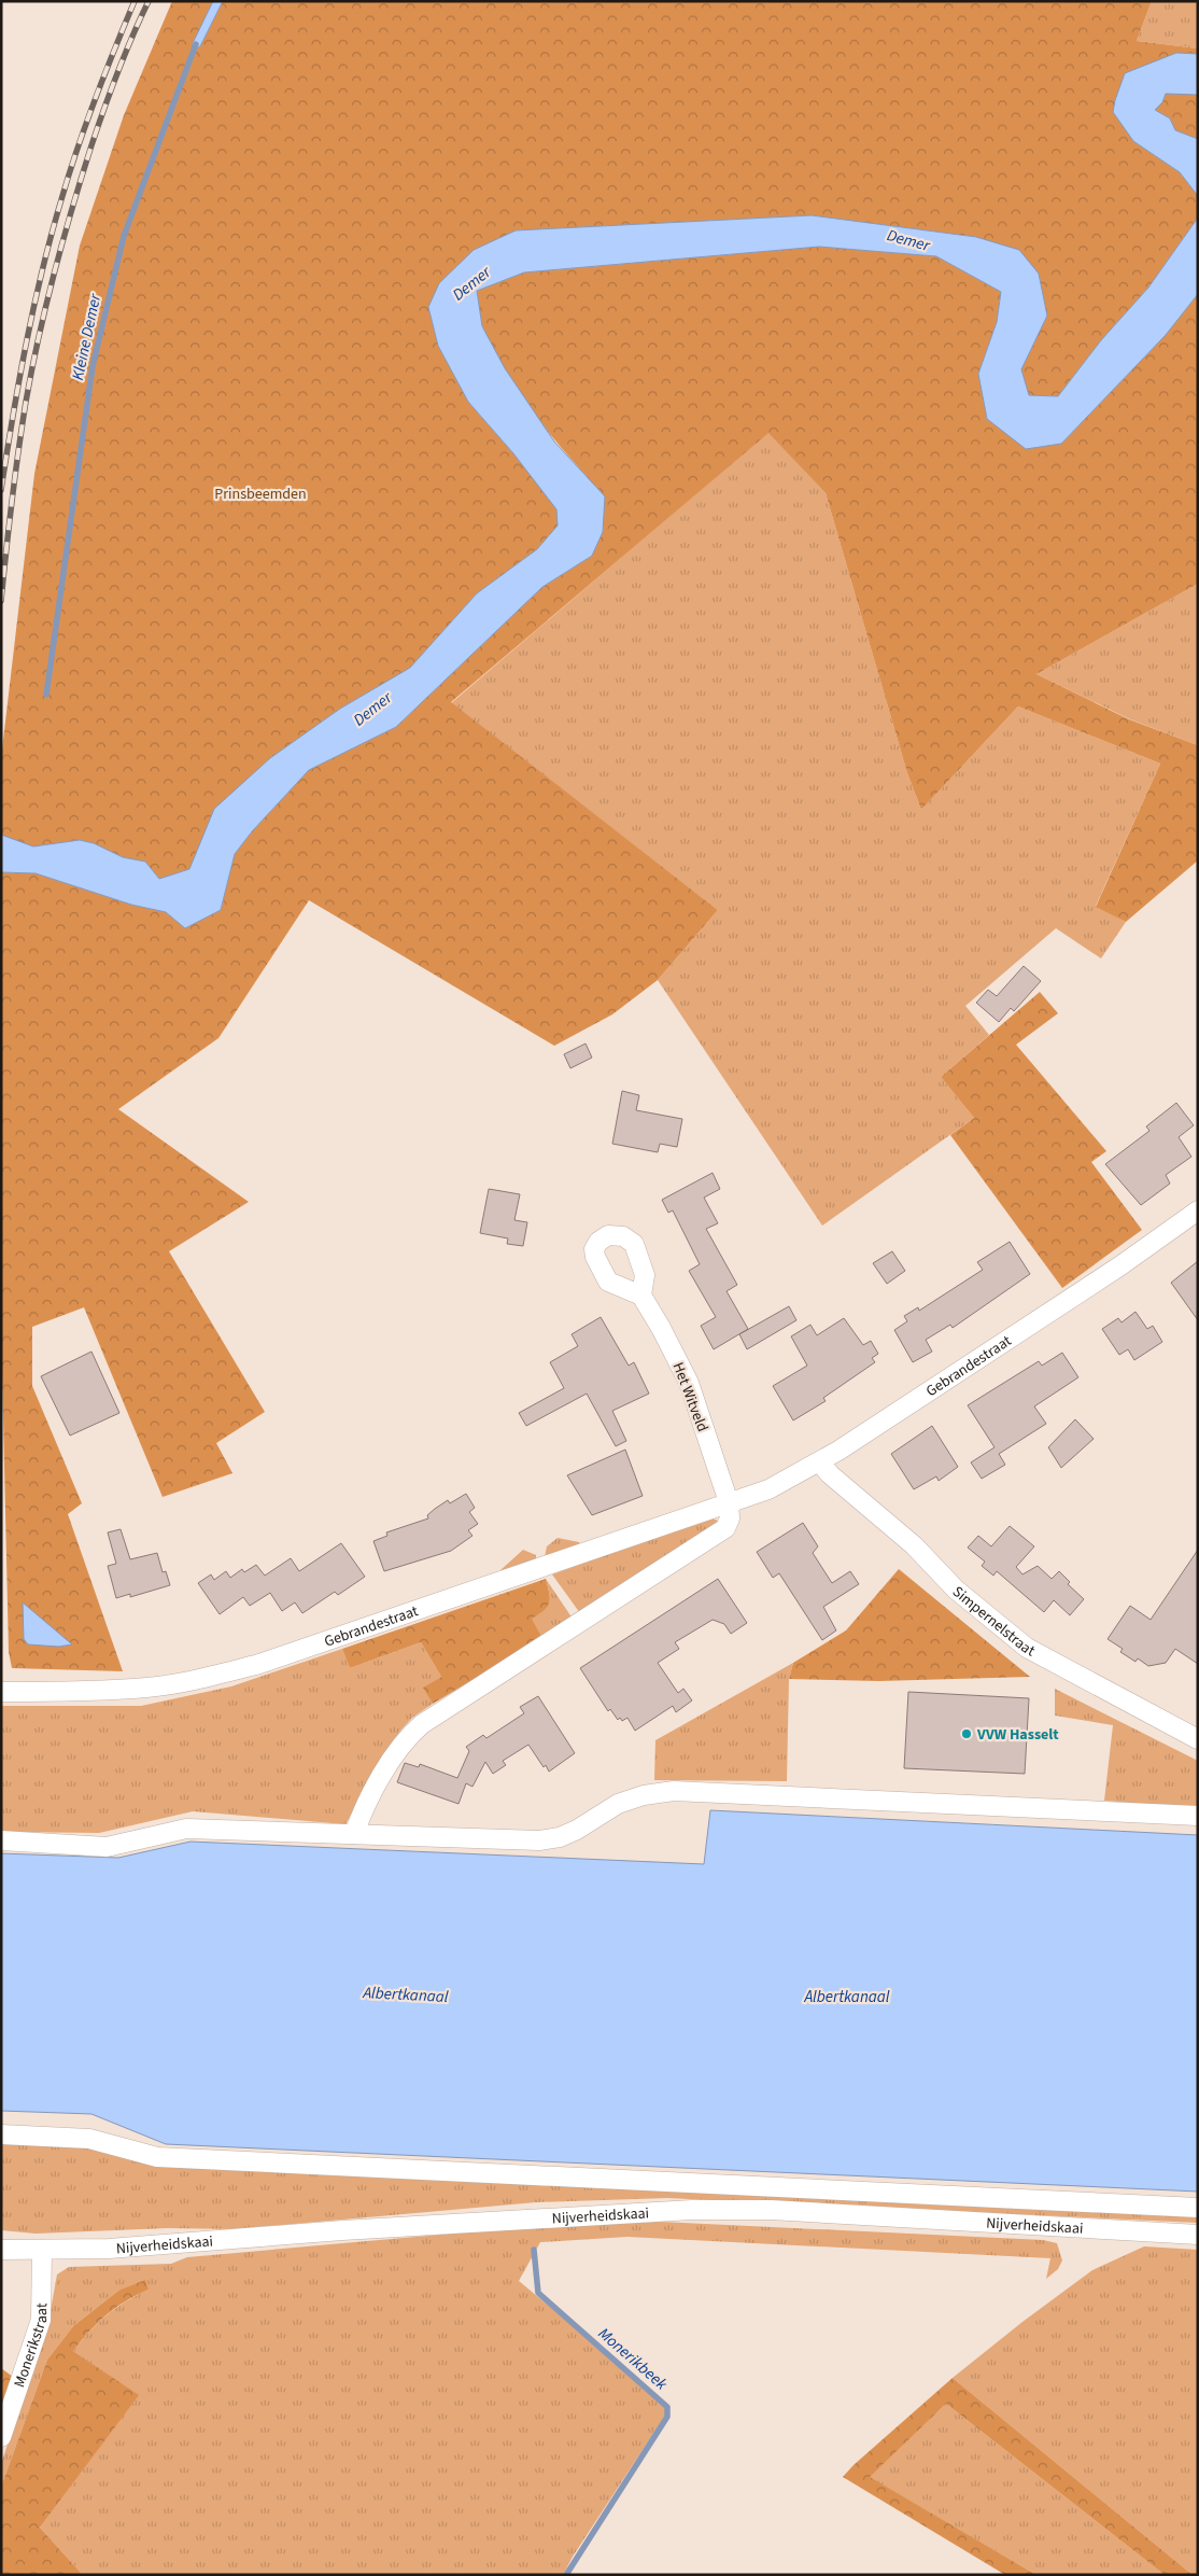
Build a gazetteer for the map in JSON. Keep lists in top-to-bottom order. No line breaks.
{"streets":{"street":["Gebrandestraat","Het Witveld","Simpernelstraat","Nijverheidskaai","Monerikstraat"]},"crossings":[["Gebrandestraat","Het Witveld"],["Gebrandestraat","Simpernelstraat"],["Nijverheidskaai","Monerikstraat"]],"water":["Demer","Kleine Demer","Albertkanaal","Monerikbeek"],"parks":["Prinsbeemden"],"places":["VVW Hasselt"]}
